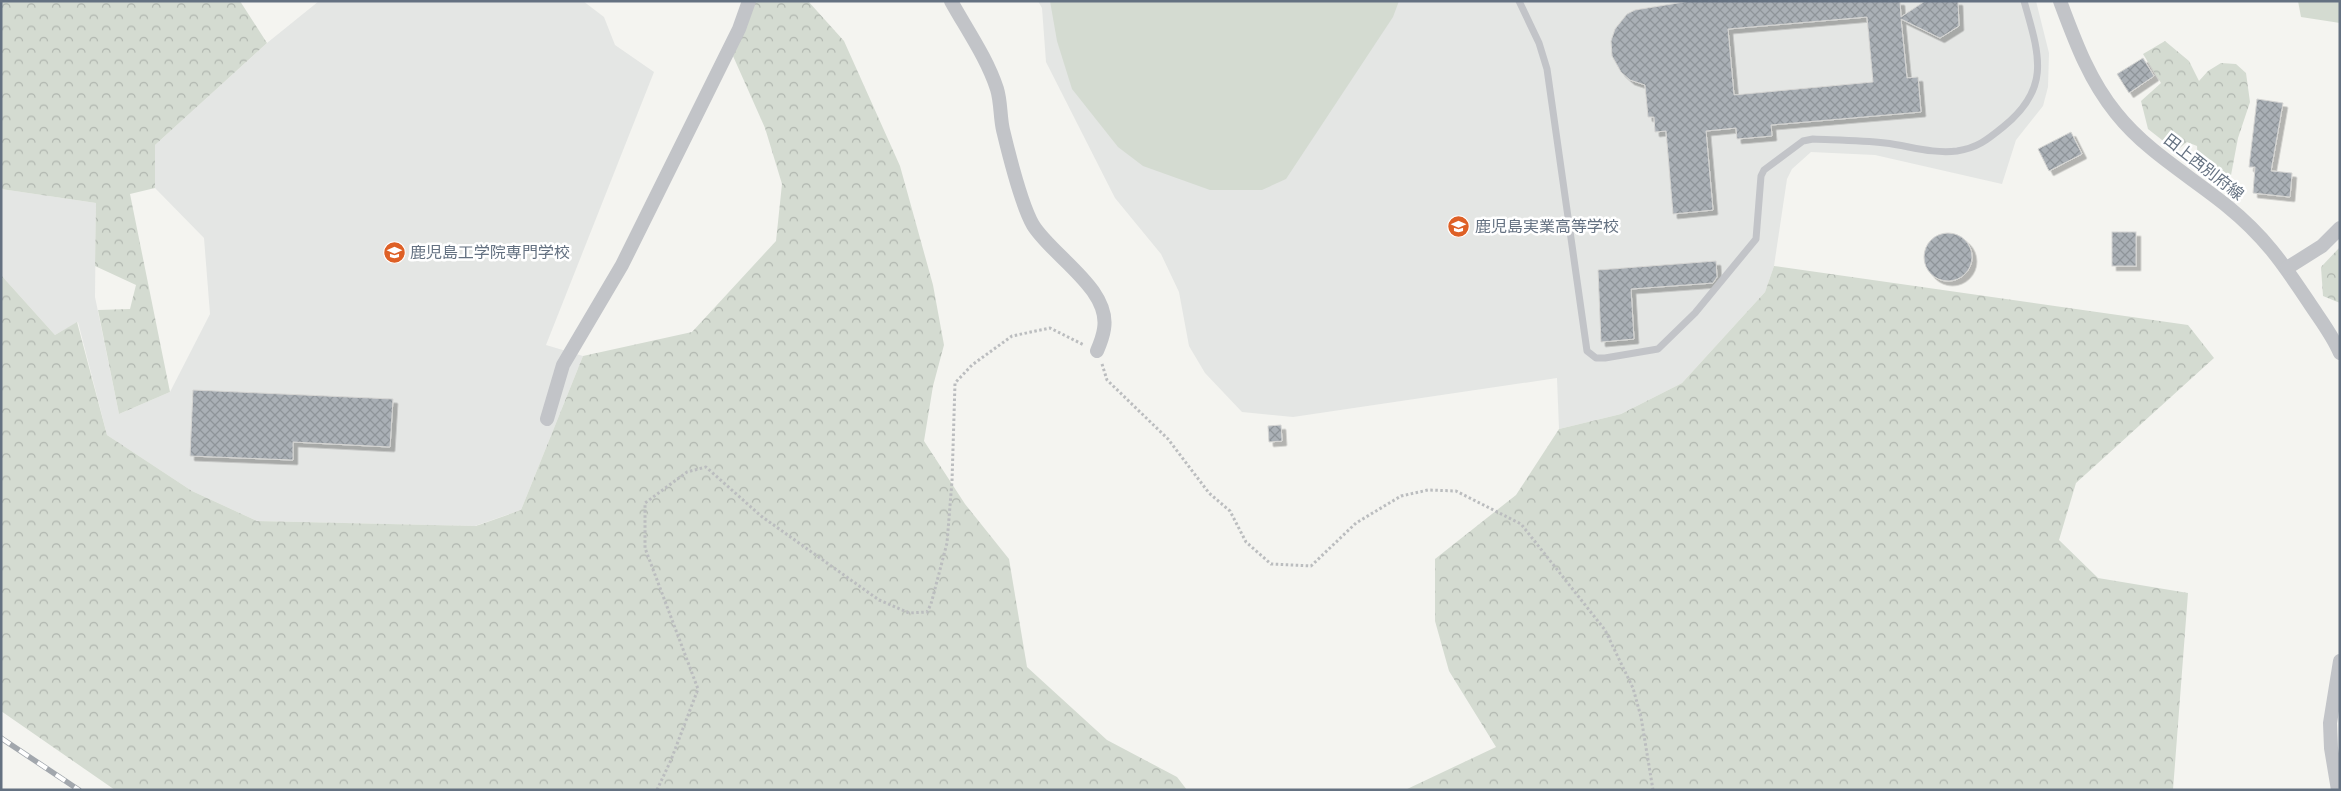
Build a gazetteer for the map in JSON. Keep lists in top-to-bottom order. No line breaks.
{"streets":{"street":["田上西別府線"]},"places":{"school or university":["鹿児島実業高等学校","鹿児島工学院専門学校"]}}
